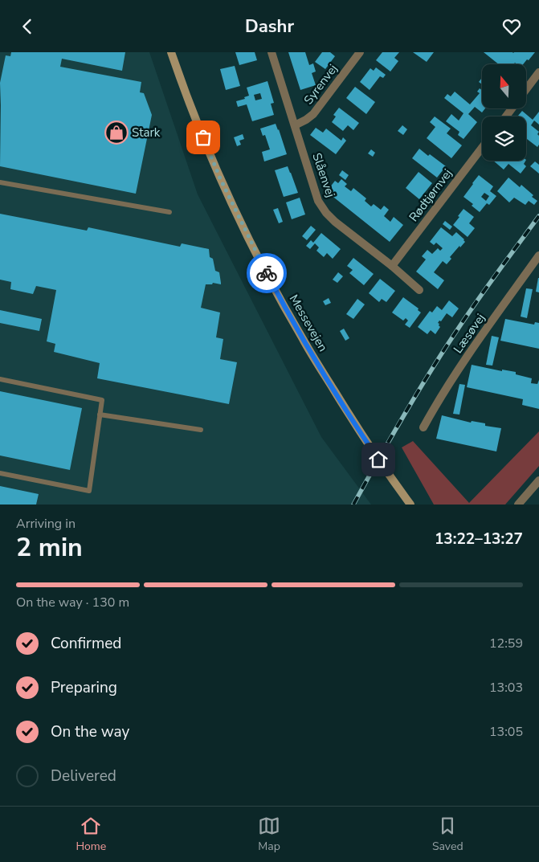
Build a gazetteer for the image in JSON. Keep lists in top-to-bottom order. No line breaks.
{"streets":{"main road":["Messevejen"],"street":["Syrenvej","Slåenvej","Rødtjørnvej","Læsøvej"]},"crossings":[["Syrenvej","Slåenvej"],["Slåenvej","Rødtjørnvej"]],"places":{"shop":["Stark"]},"north":"top","page":{"header":"Dashr","heading":["2 min","Arriving in","13:22–13:27"],"bar":"On the way · 130 m","list":[["Confirmed","12:59"],["Preparing","13:03"],["On the way","13:05"],"Delivered"],"tabs":["Home","Map","Saved"]}}
